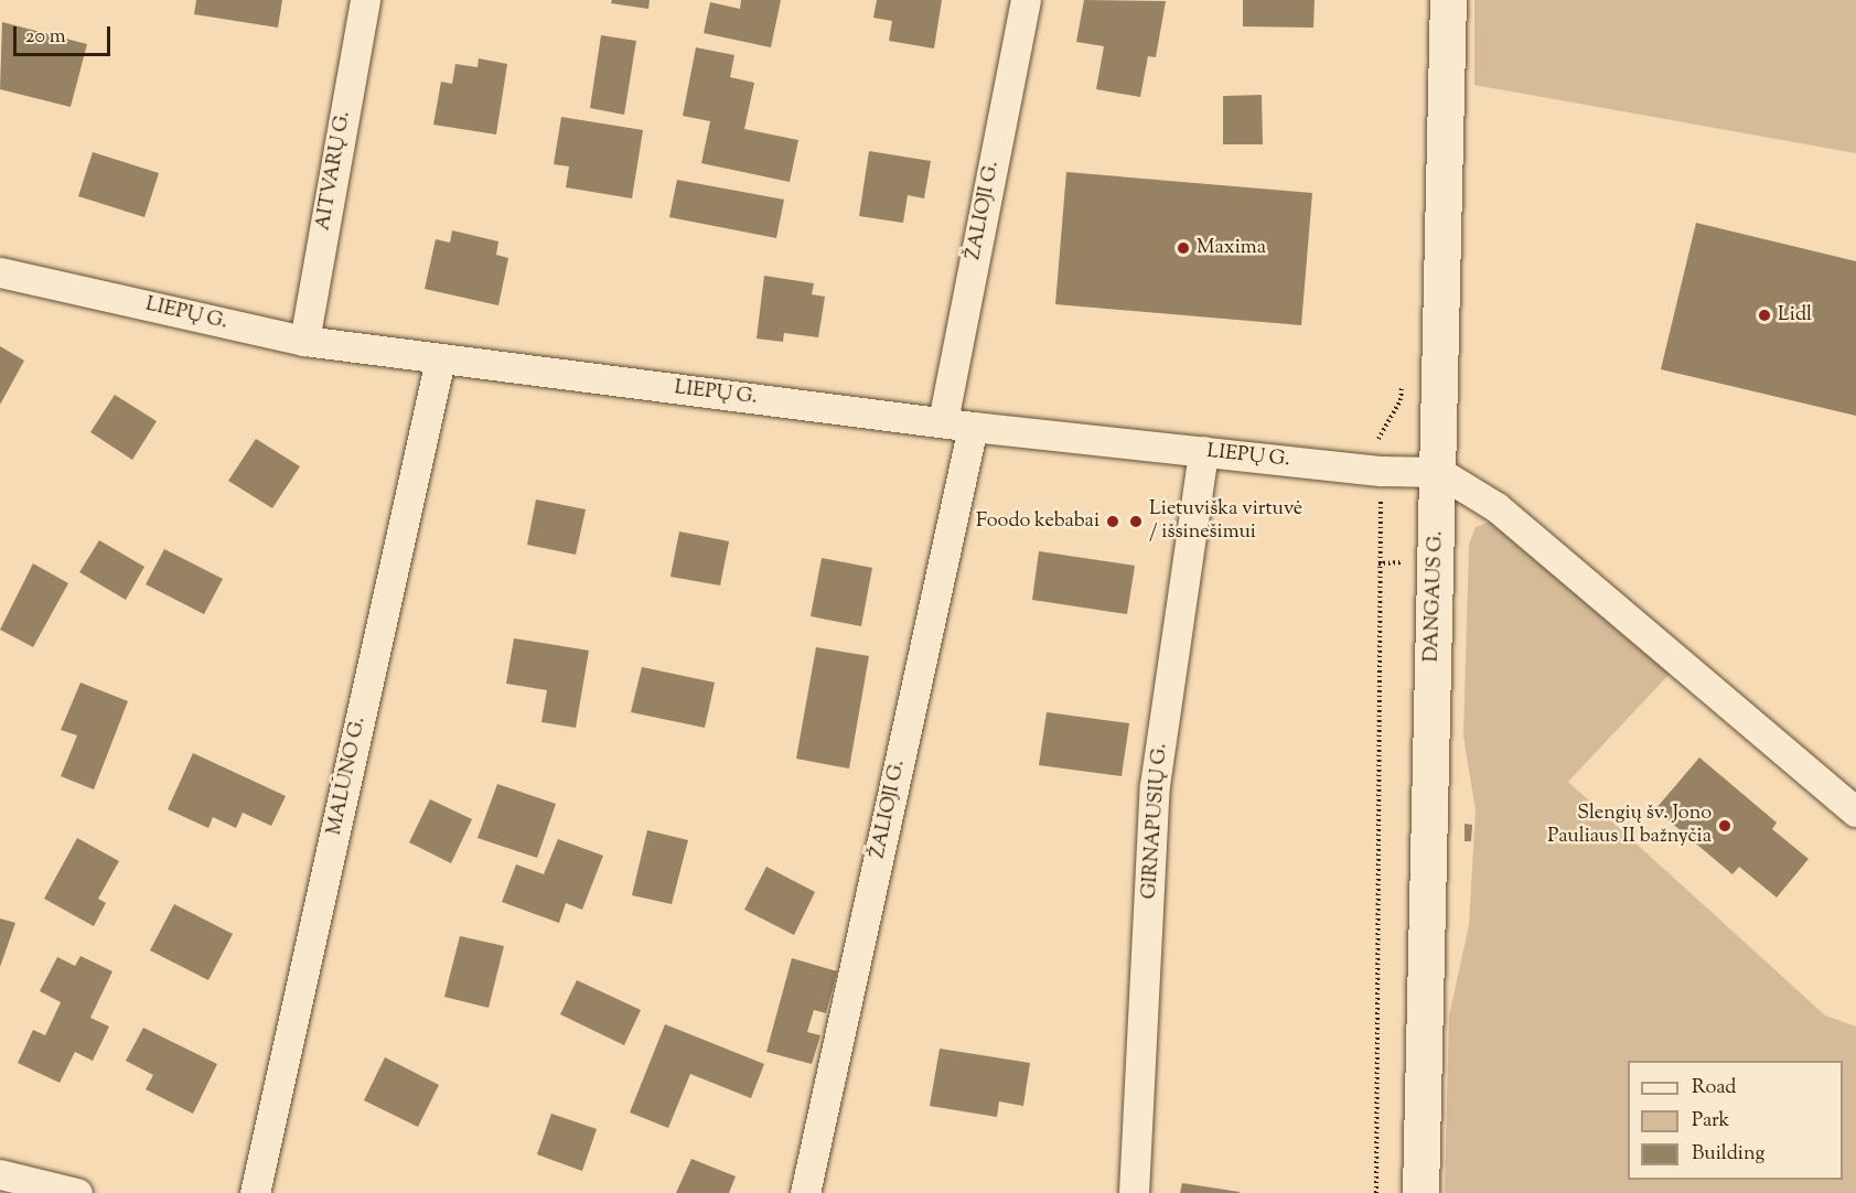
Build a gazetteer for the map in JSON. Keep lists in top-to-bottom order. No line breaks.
{"streets":{"main road":["DANGAUS G."],"street":["AITVARŲ G.","ŽALIOJI G.","LIEPŲ G.","MALŪNO G.","GIRNAPUSIŲ G."]},"crossings":[["AITVARŲ G.","LIEPŲ G."],["ŽALIOJI G.","LIEPŲ G."],["LIEPŲ G.","DANGAUS G."],["LIEPŲ G.","MALŪNO G."],["LIEPŲ G.","GIRNAPUSIŲ G."]],"places":["Maxima","Lidl","Foodo kebabai","Lietuviška virtuvė / išsinešimui","Slengių šv. Jono Pauliaus II bažnyčia"],"legend":["Road","Park","Building"],"scale_bar":"20 m"}
